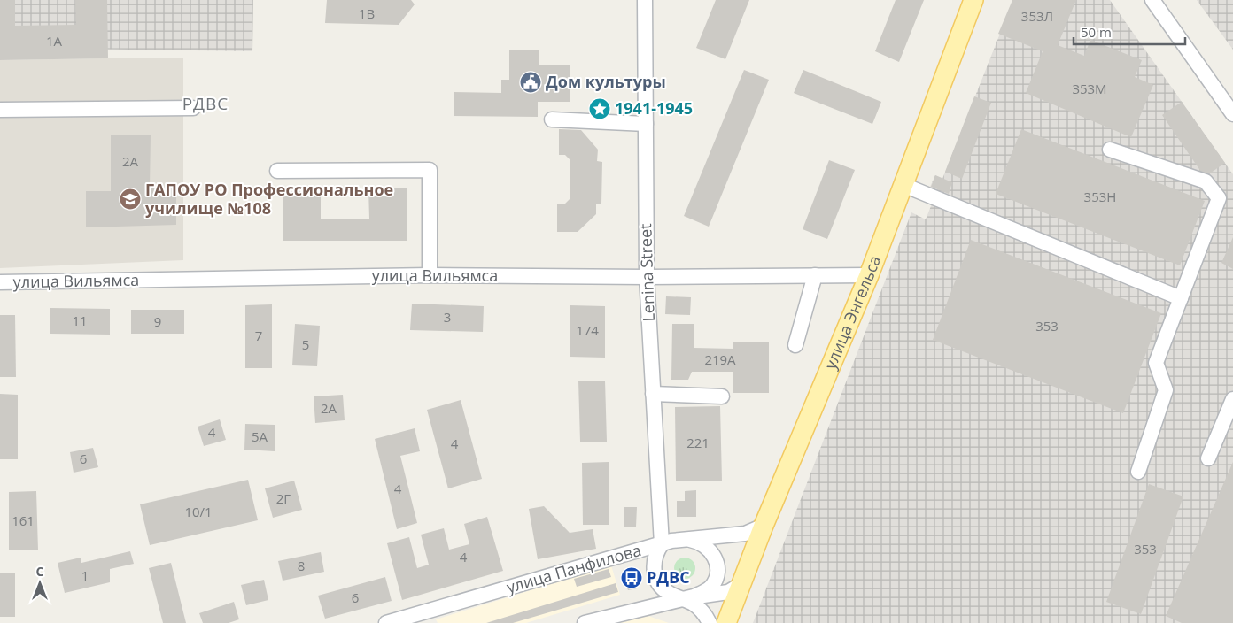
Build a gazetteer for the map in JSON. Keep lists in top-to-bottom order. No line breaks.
{"streets":{"main road":["улица Энгельса"],"street":["Lenina Street","улица Вильямса","улица Панфилова"]},"crossings":[["Lenina Street","улица Вильямса"],["Lenina Street","улица Панфилова"],["улица Вильямса","улица Энгельса"],["улица Энгельса","улица Панфилова"]],"districts":["РДВС"],"places":{"public building":["Дом культуры"],"place":["1941-1945"],"school or university":["ГАПОУ РО Профессиональное училище №108"],"bus stop":["РДВС"]},"house_numbers":["1В","353Л","1А","353М","2А","353Н","3","11","9","353","174","7","5","219А","2А","4","5А","221","4","6","4","2Г","10/1","161","353","4","8","1","6"],"scale_bar":"50 m","north":"top"}
